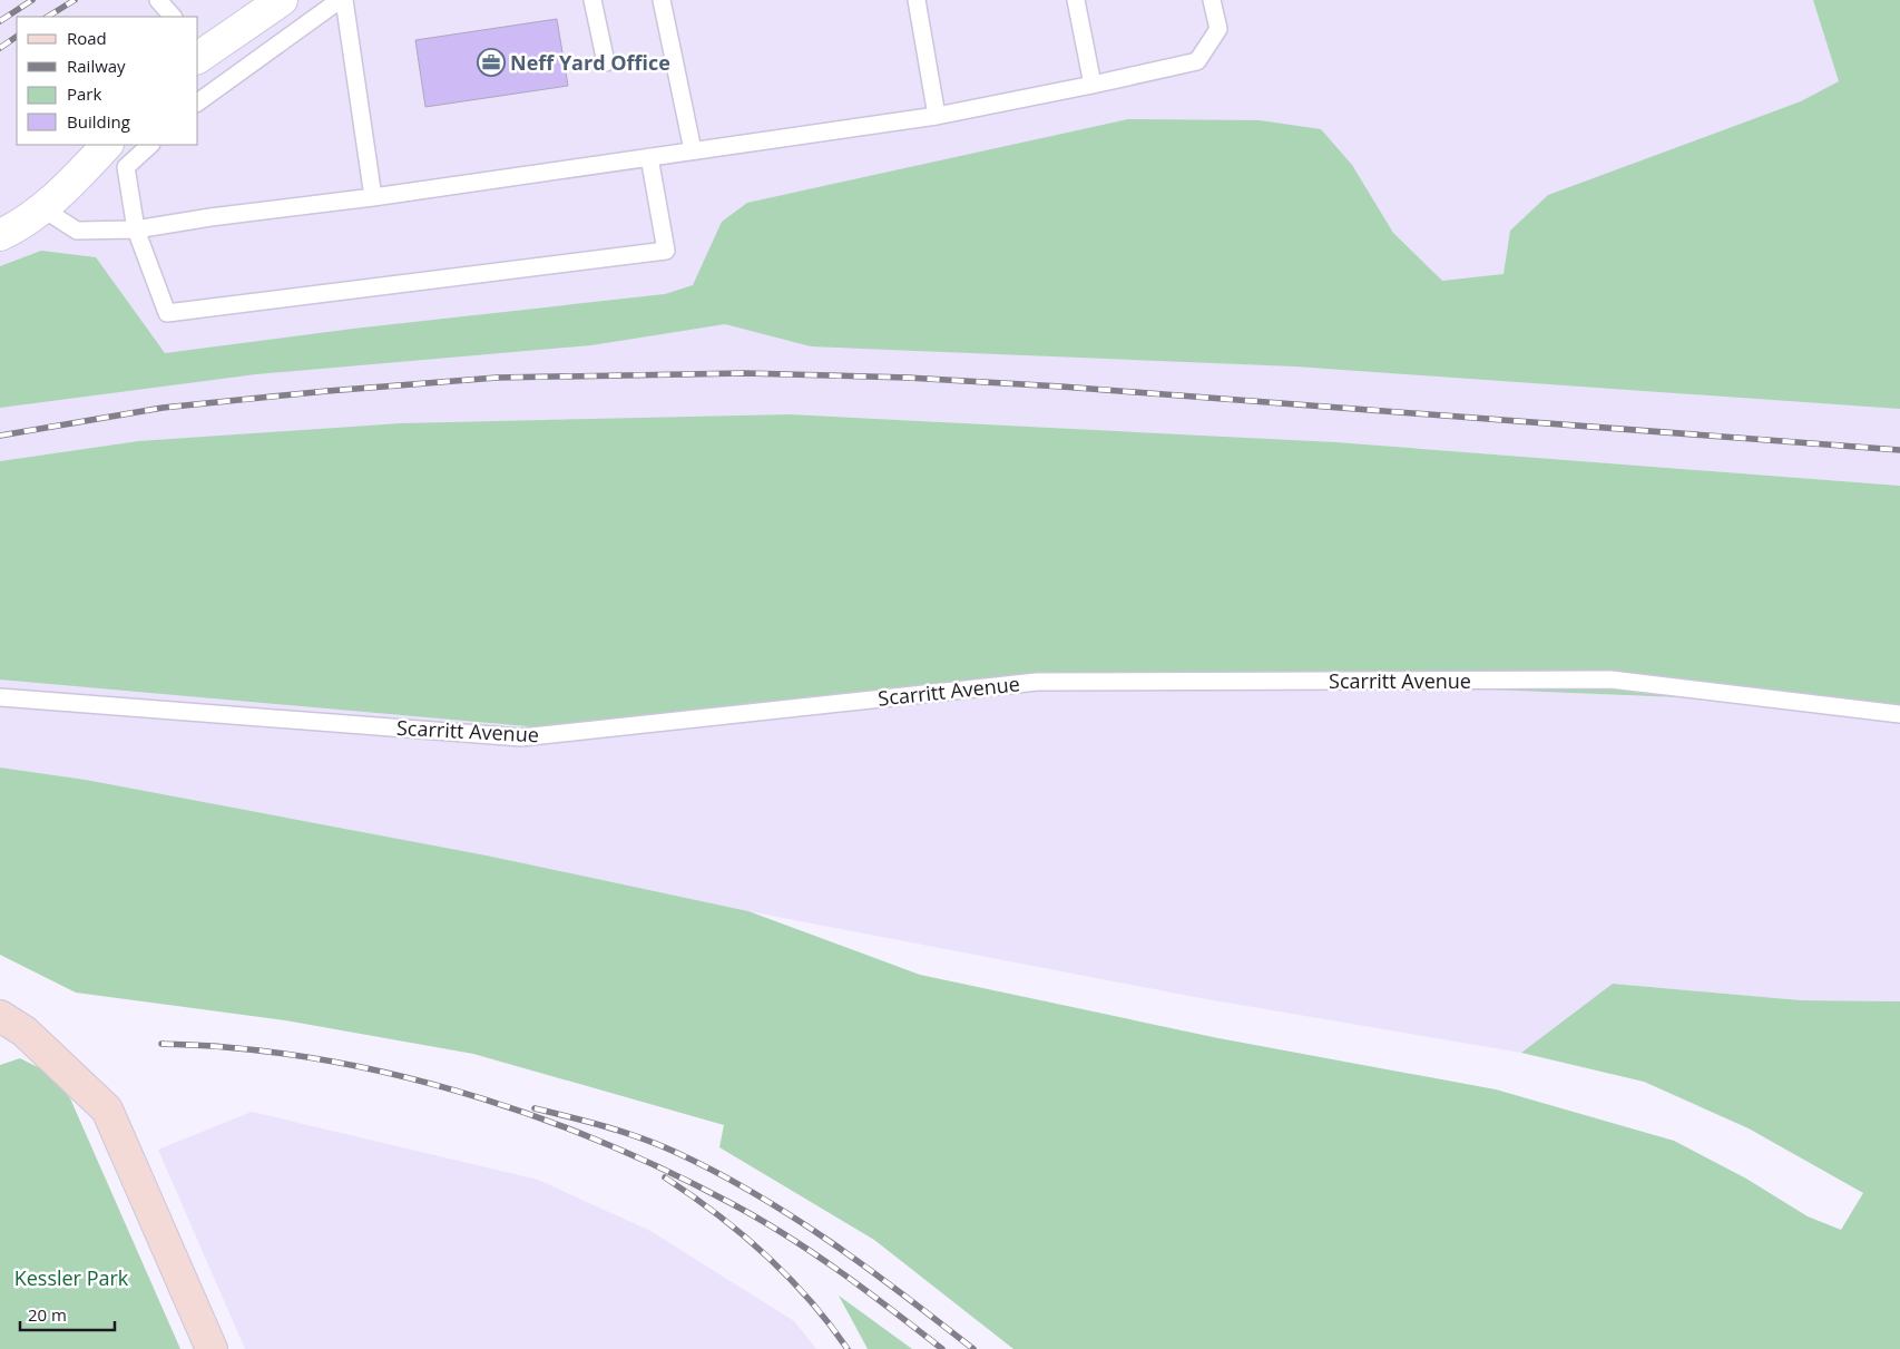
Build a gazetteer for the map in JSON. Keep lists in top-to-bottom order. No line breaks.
{"streets":{"lane":["Scarritt Avenue"]},"parks":["Kessler Park"],"places":{"office":["Neff Yard Office"]},"legend":["Road","Railway","Park","Building"],"scale_bar":"20 m"}
